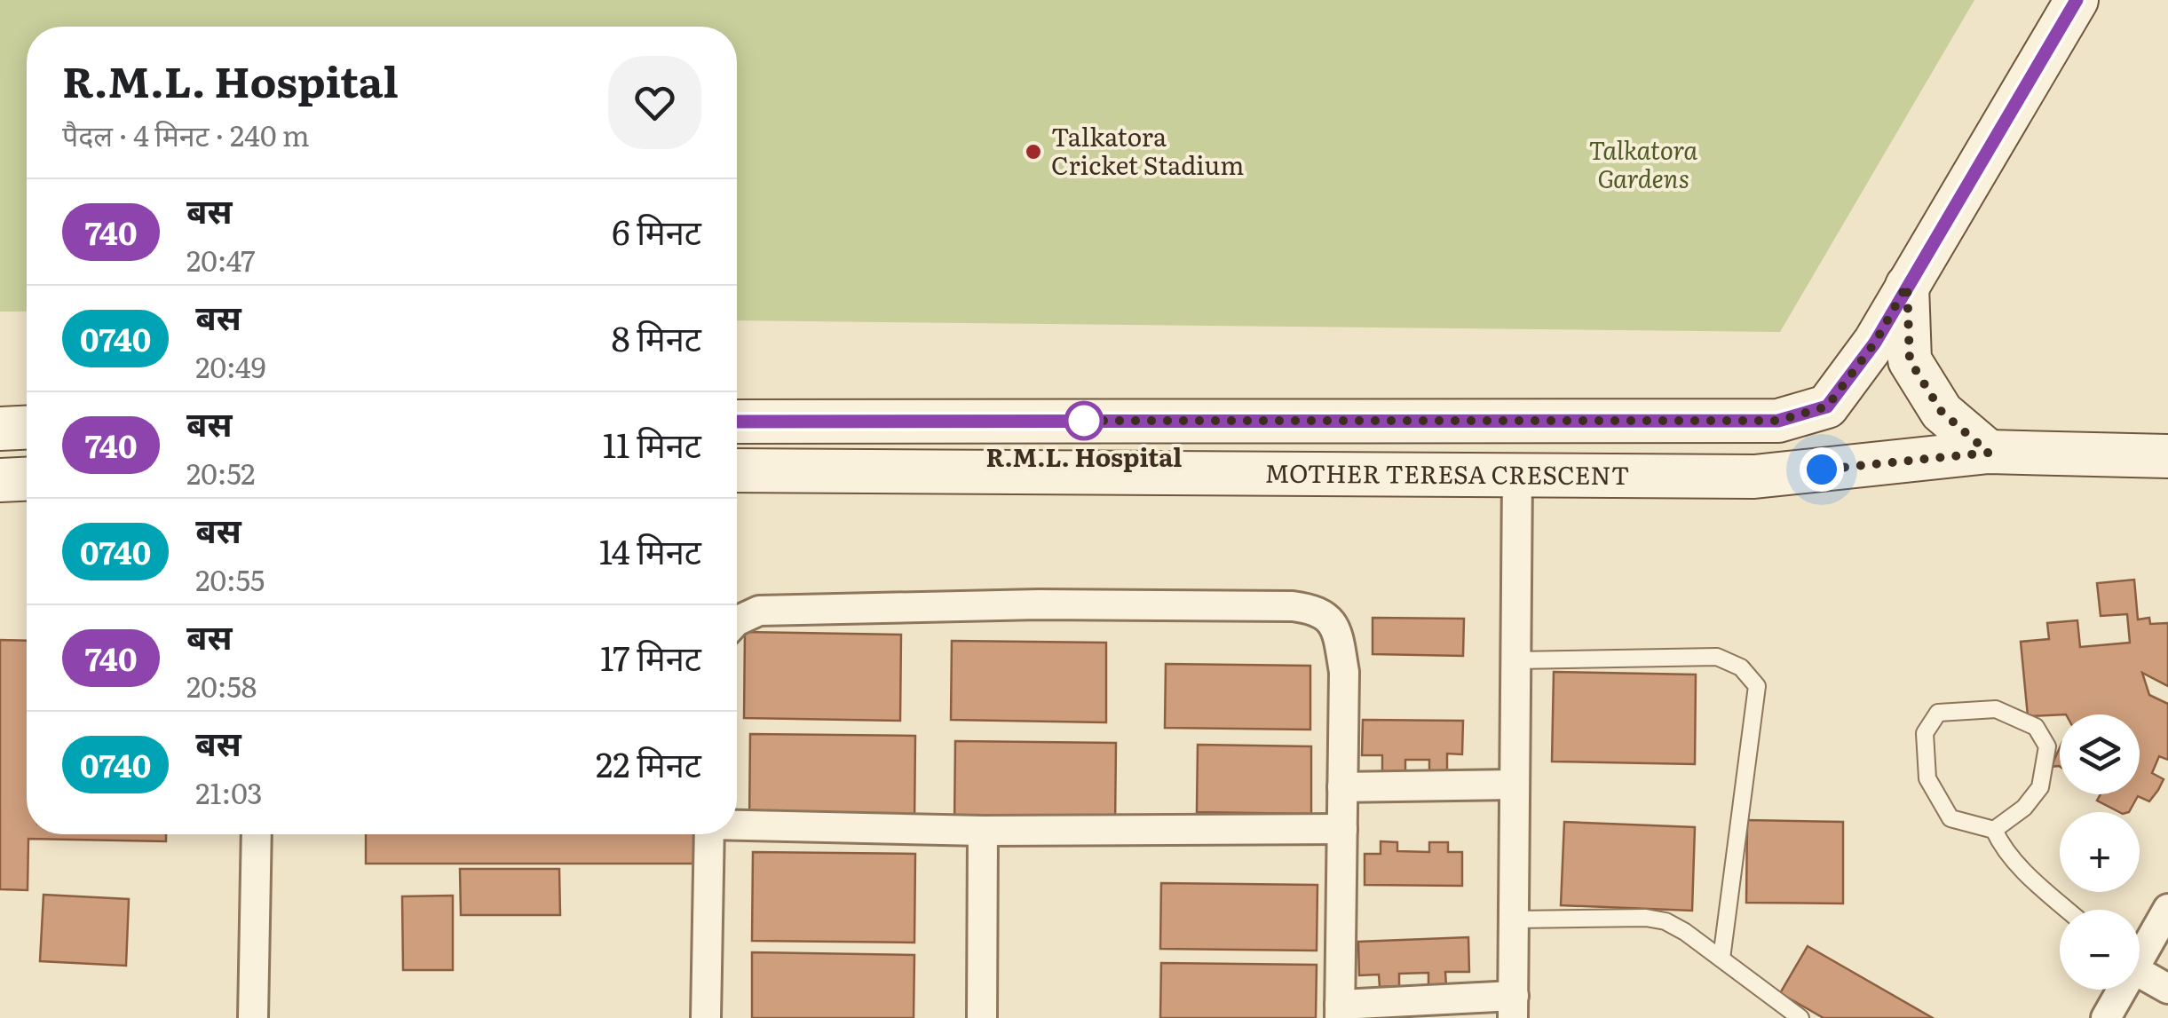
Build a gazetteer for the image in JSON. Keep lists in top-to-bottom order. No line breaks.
{"streets":{"main road":["MOTHER TERESA CRESCENT"]},"parks":["Talkatora Gardens"],"places":["Talkatora Cricket Stadium","R.M.L. Hospital"],"lines":["bus line 740"],"page":{"heading":["R.M.L. Hospital","पैदल · 4 मिनट · 240 m"],"list":[{"mark":"740","name":"बस","note":"20:47","value":"6 मिनट"},{"mark":"0740","name":"बस","note":"20:49","value":"8 मिनट"},{"mark":"740","name":"बस","note":"20:52","value":"11 मिनट"},{"mark":"0740","name":"बस","note":"20:55","value":"14 मिनट"},{"mark":"740","name":"बस","note":"20:58","value":"17 मिनट"},{"mark":"0740","name":"बस","note":"21:03","value":"22 मिनट"}],"map_buttons":["+","−"]}}
